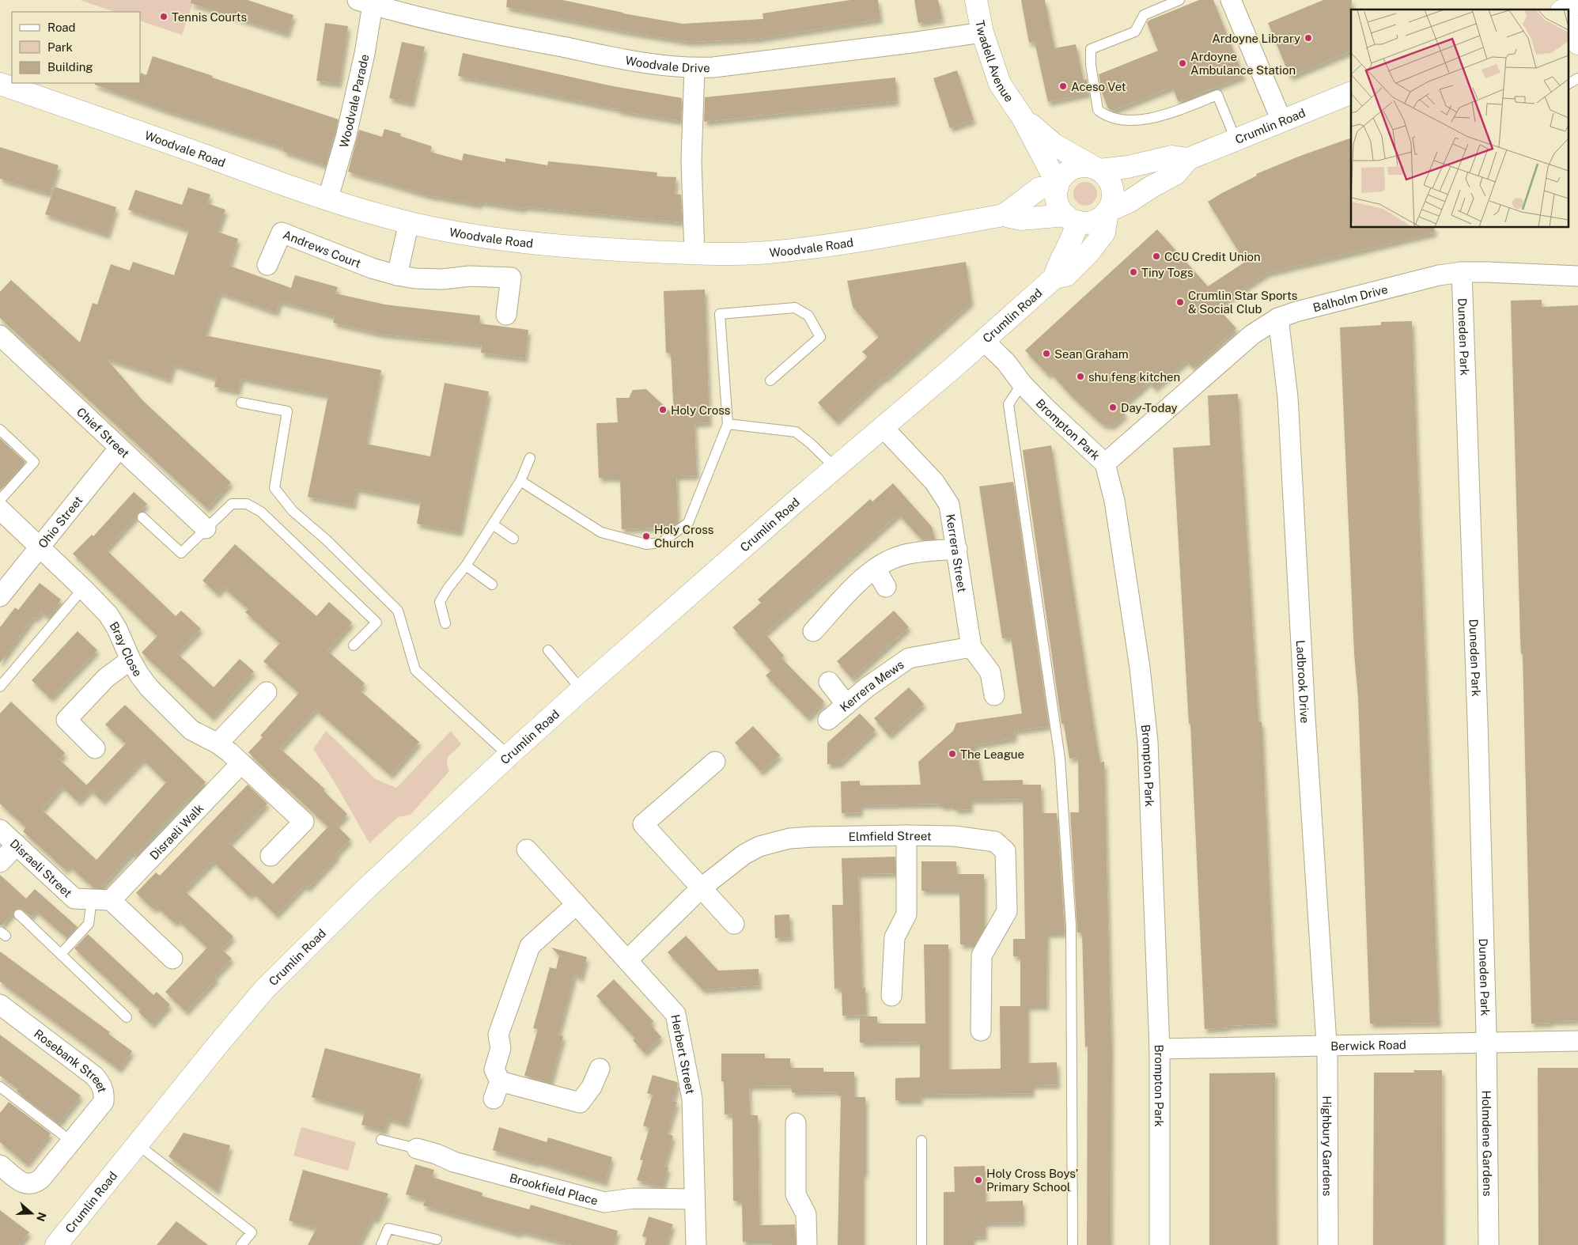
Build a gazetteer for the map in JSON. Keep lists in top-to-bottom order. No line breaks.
{"streets":{"main road":["Twadell Avenue","Crumlin Road","Woodvale Road"],"street":["Woodvale Drive","Woodvale Parade","Andrews Court","Balholm Drive","Duneden Park","Brompton Park","Chief Street","Ohio Street","Kerrera Street","Bray Close","Ladbrook Drive","Kerrera Mews","Disraeli Walk","Elmfield Street","Disraeli Street","Berwick Road","Herbert Street","Rosebank Street","Holmdene Gardens","Highbury Gardens","Brookfield Place"]},"crossings":[["Twadell Avenue","Woodvale Drive"],["Twadell Avenue","Crumlin Road"],["Twadell Avenue","Woodvale Road"],["Woodvale Drive","Woodvale Parade"],["Woodvale Parade","Woodvale Road"],["Crumlin Road","Woodvale Road"],["Crumlin Road","Brompton Park"],["Crumlin Road","Kerrera Street"],["Balholm Drive","Duneden Park"],["Balholm Drive","Brompton Park"],["Balholm Drive","Ladbrook Drive"],["Duneden Park","Berwick Road"],["Duneden Park","Holmdene Gardens"],["Brompton Park","Berwick Road"],["Chief Street","Ohio Street"],["Ohio Street","Bray Close"],["Kerrera Street","Kerrera Mews"],["Bray Close","Disraeli Walk"],["Ladbrook Drive","Berwick Road"],["Ladbrook Drive","Highbury Gardens"],["Disraeli Walk","Disraeli Street"],["Elmfield Street","Herbert Street"],["Berwick Road","Holmdene Gardens"],["Berwick Road","Highbury Gardens"],["Herbert Street","Brookfield Place"]],"places":["Tennis Courts","Ardoyne Library","Ardoyne Ambulance Station","Aceso Vet","CCU Credit Union","Tiny Togs","Crumlin Star Sports & Social Club","Sean Graham","shu feng kitchen","Day-Today","Holy Cross","Holy Cross Church","The League","Holy Cross Boys' Primary School"],"legend":["Road","Park","Building"],"north":"right"}
